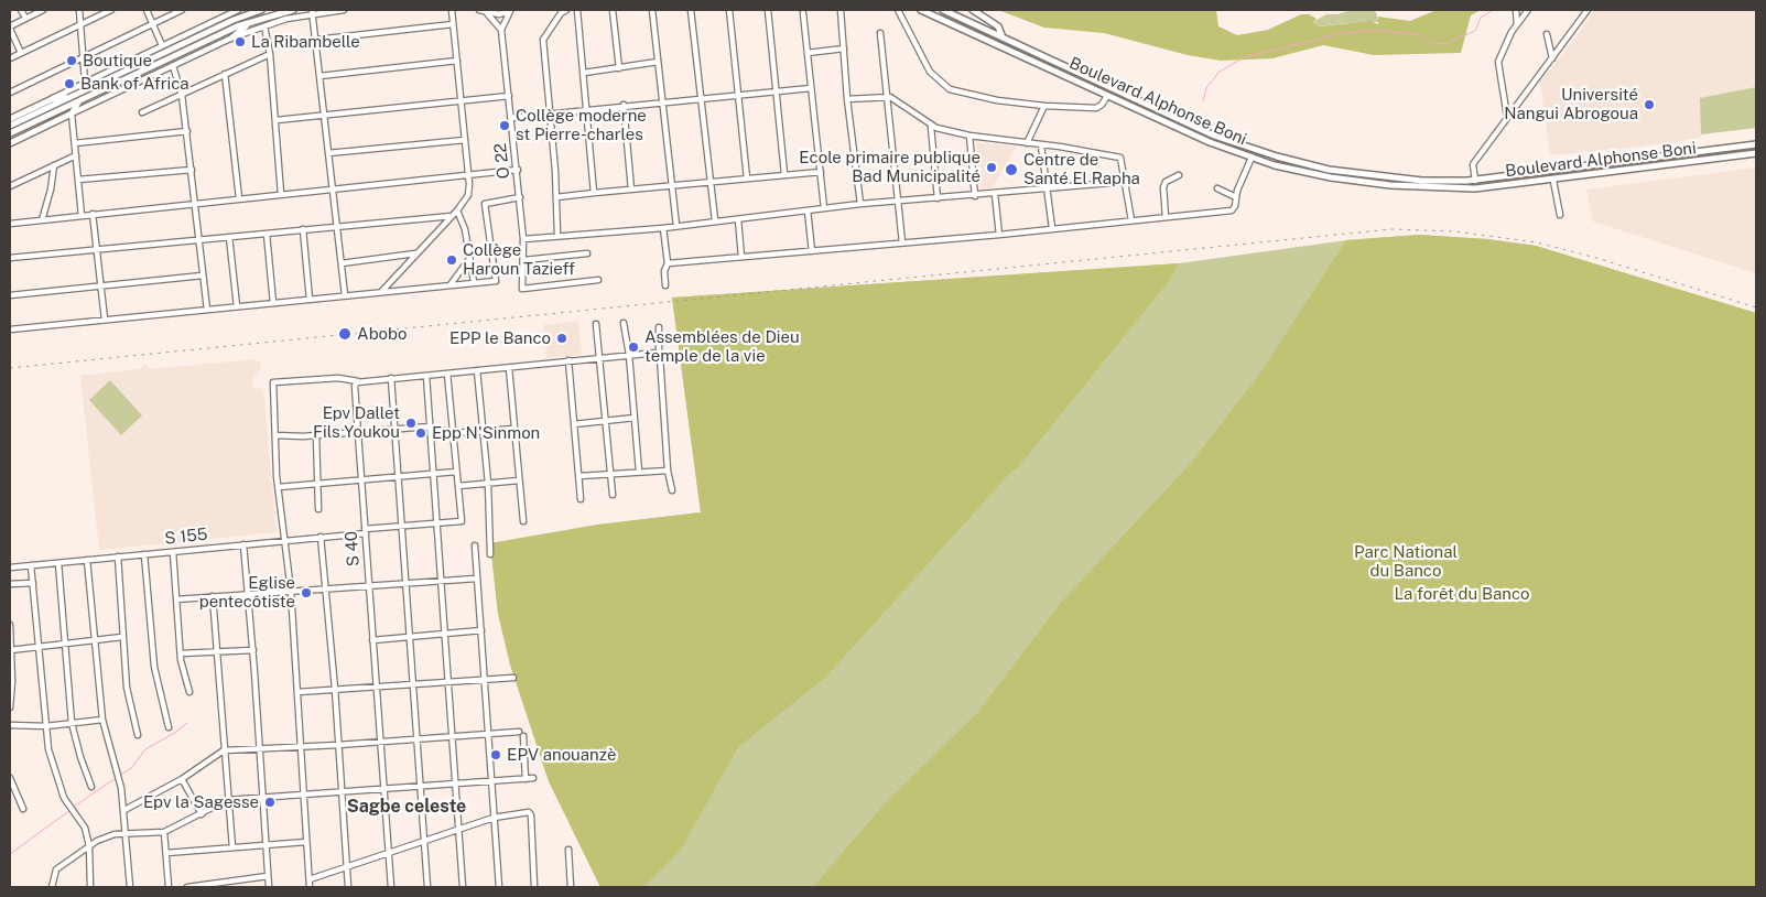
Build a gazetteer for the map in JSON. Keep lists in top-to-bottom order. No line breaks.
{"streets":{"main road":["Boulevard Alphonse Boni"],"street":["O 22","S 155","S 40"]},"crossings":[["S 155","S 40"]],"districts":["Sagbe celeste"],"parks":["Parc National du Banco","La forêt du Banco"],"places":["La Ribambelle","Boutique","Bank of Africa","Université Nangui Abrogoua","Collège moderne st Pierre-charles","Ecole primaire publique Bad Municipalité","Centre de Santé El Rapha","Collège Haroun Tazieff","Abobo","EPP le Banco","Assemblées de Dieu temple de la vie","Epv Dallet Fils Youkou","Epp N'Sinmon","Eglise pentecôtiste","EPV anouanzè","Epv la Sagesse"]}
